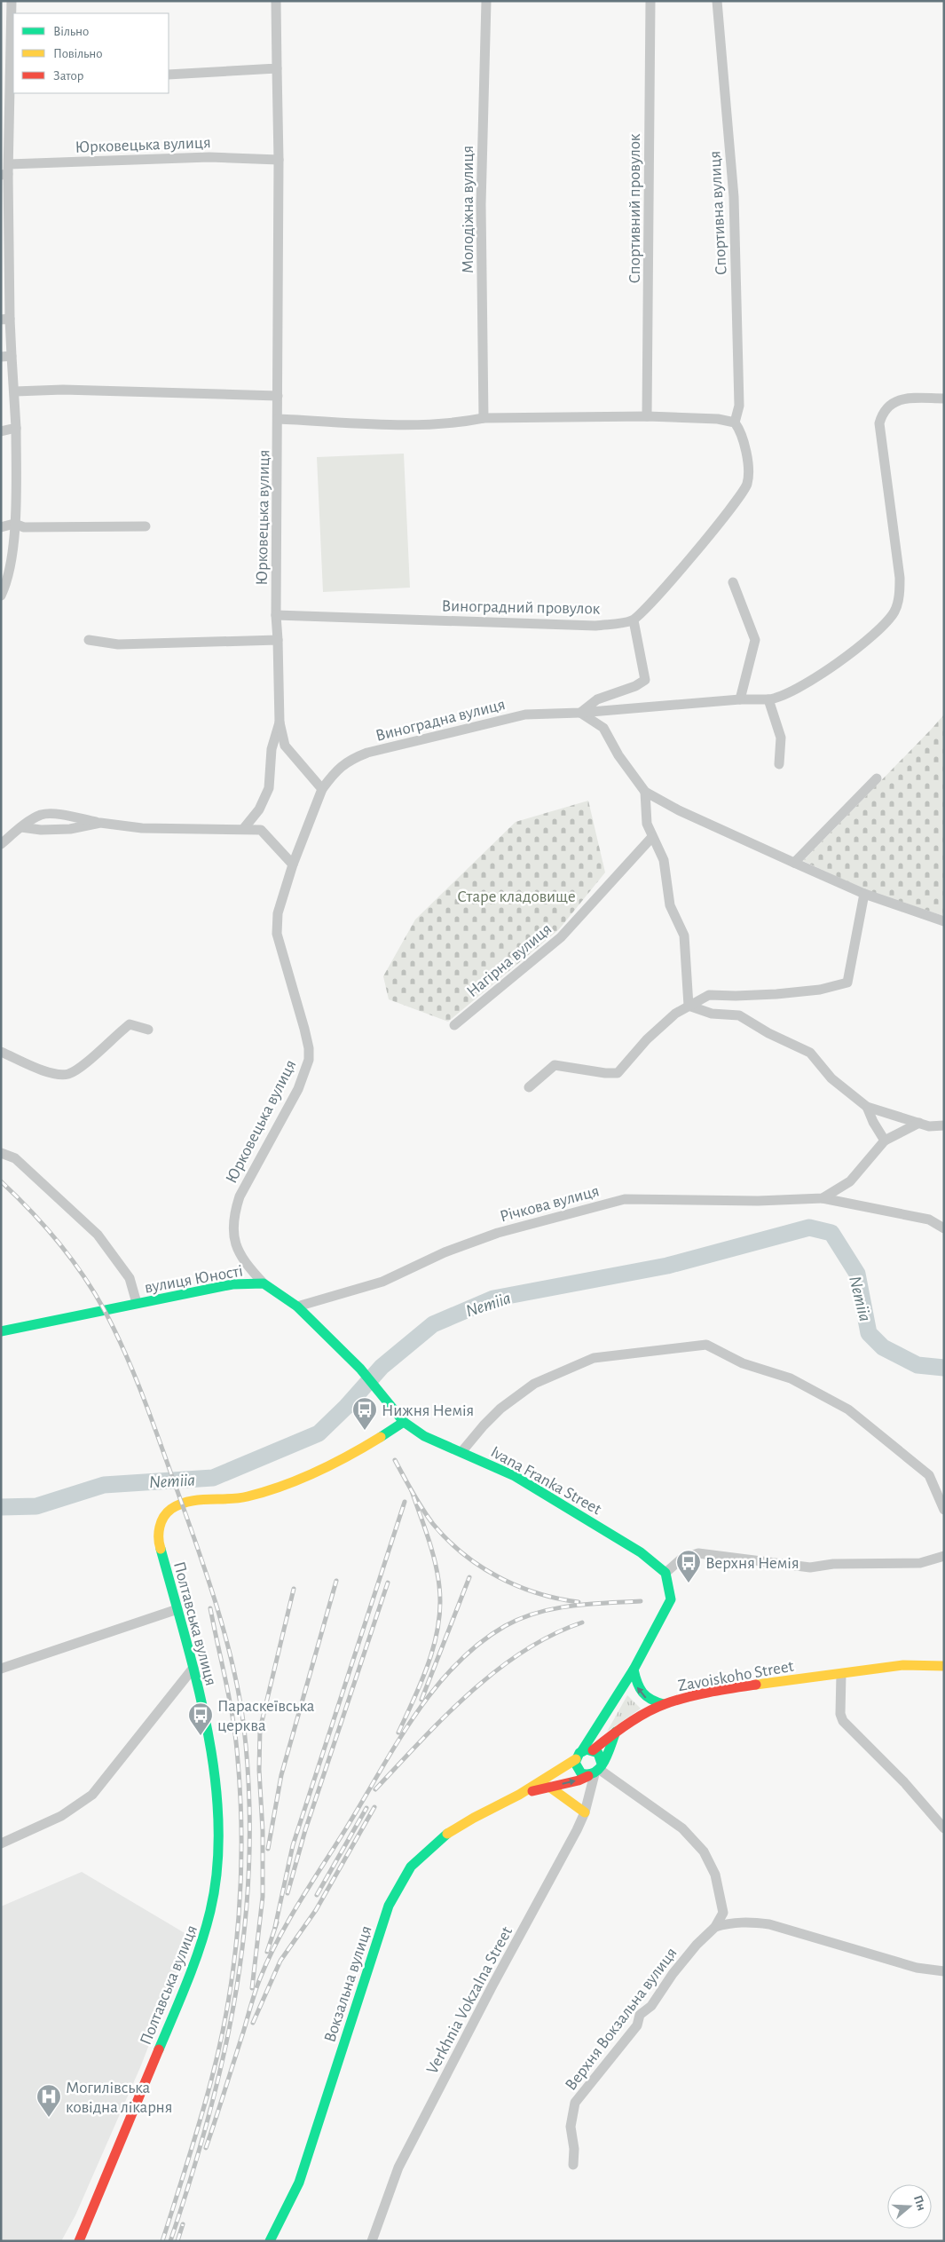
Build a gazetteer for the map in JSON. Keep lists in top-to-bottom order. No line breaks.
{"streets":{"main road":["вулиця Юності","Ivana Franka Street","Полтавська вулиця","Zavoiskoho Street","Вокзальна вулиця"],"street":["Юрковецька вулиця","Спортивний провулок","Молодіжна вулиця","Спортивна вулиця","Виноградний провулок","Виноградна вулиця","Нагірна вулиця","Річкова вулиця","Verkhnia Vokzalna Street","Верхня Вокзальна вулиця"]},"crossings":[["Юрковецька вулиця","Виноградний провулок"],["Юрковецька вулиця","Виноградна вулиця"],["Юрковецька вулиця","вулиця Юності"],["Річкова вулиця","вулиця Юності"],["вулиця Юності","Ivana Franka Street"],["Ivana Franka Street","Полтавська вулиця"],["Ivana Franka Street","Вокзальна вулиця"],["Zavoiskoho Street","Вокзальна вулиця"],["Вокзальна вулиця","Verkhnia Vokzalna Street"]],"water":["Nemiia"],"parks":["Старе кладовище"],"places":{"bus stop":["Нижня Немія","Верхня Немія","Параскеївська церква"],"hospital":["Могилівська ковідна лікарня"]},"legend":["Вільно","Повільно","Затор"],"north":"right"}
